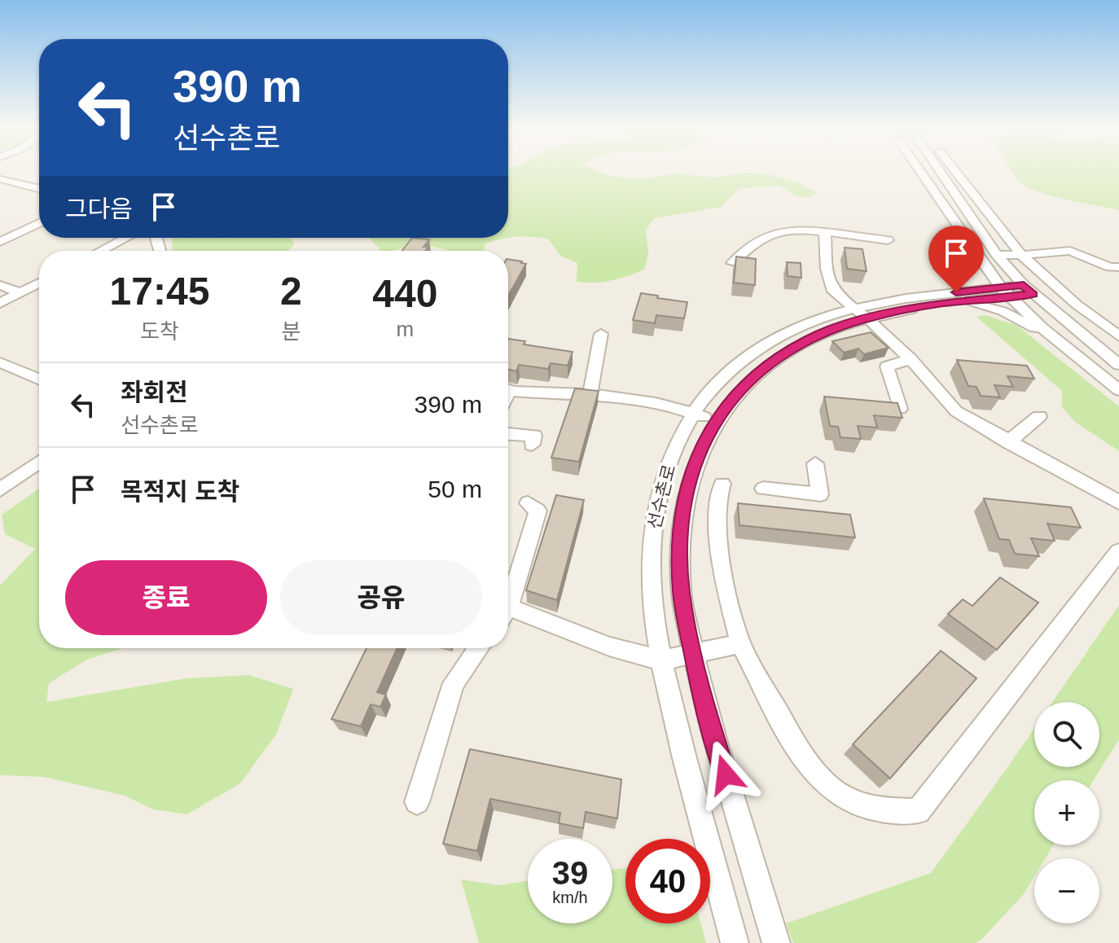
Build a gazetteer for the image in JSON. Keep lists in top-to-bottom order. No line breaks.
{"streets":{"street":["선수촌로"]},"page":{"turn":["390 m","선수촌로"],"then":"그다음","eta":["17:45","도착","2","분","440","m"],"list":[{"name":"좌회전","note":"선수촌로","value":"390 m"},{"name":"목적지 도착","value":"50 m"}],"buttons":["종료","공유"],"map_buttons":["+","−"],"speed":"39 km/h","limit":"40"}}
